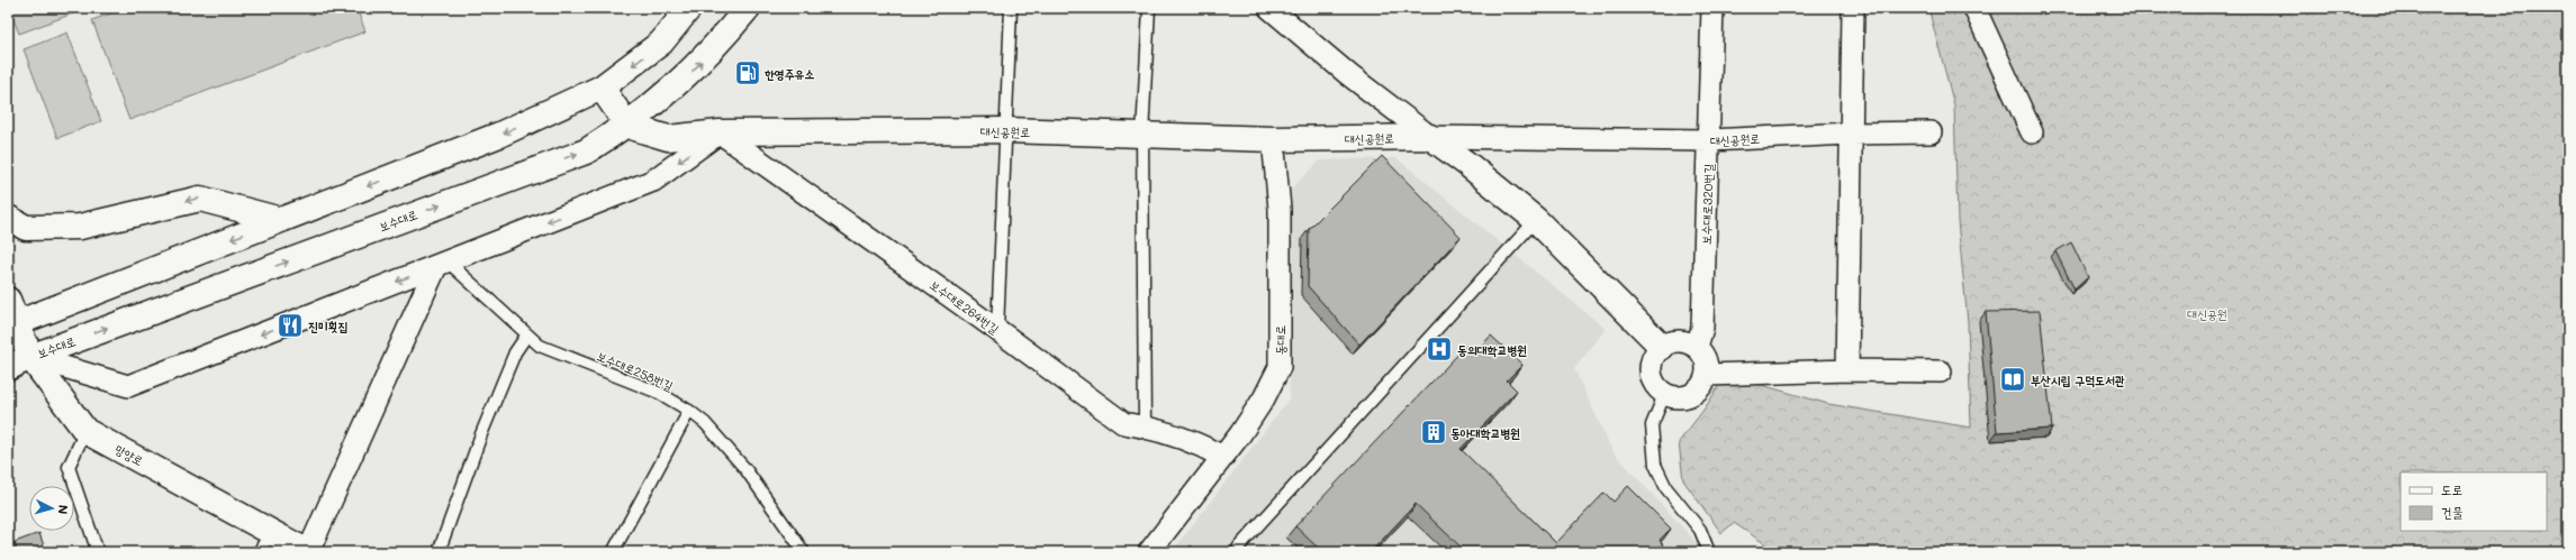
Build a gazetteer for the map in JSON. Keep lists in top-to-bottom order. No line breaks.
{"streets":{"main road":["대신공원로","보수대로","망양로"],"street":["보수대로320번길","보수대로264번길","동대로"],"lane":["보수대로258번길"]},"crossings":[["대신공원로","보수대로320번길"],["대신공원로","보수대로"],["대신공원로","보수대로264번길"],["대신공원로","동대로"],["보수대로","망양로"],["보수대로264번길","동대로"]],"parks":["대신공원"],"places":{"fuel station":["한영주유소"],"restaurant":["진미횟집"],"hospital":["동의대학교병원"],"library":["부산시립 구덕도서관"],"building":["동아대학교병원"]},"legend":["도로","건물"],"north":"right"}
